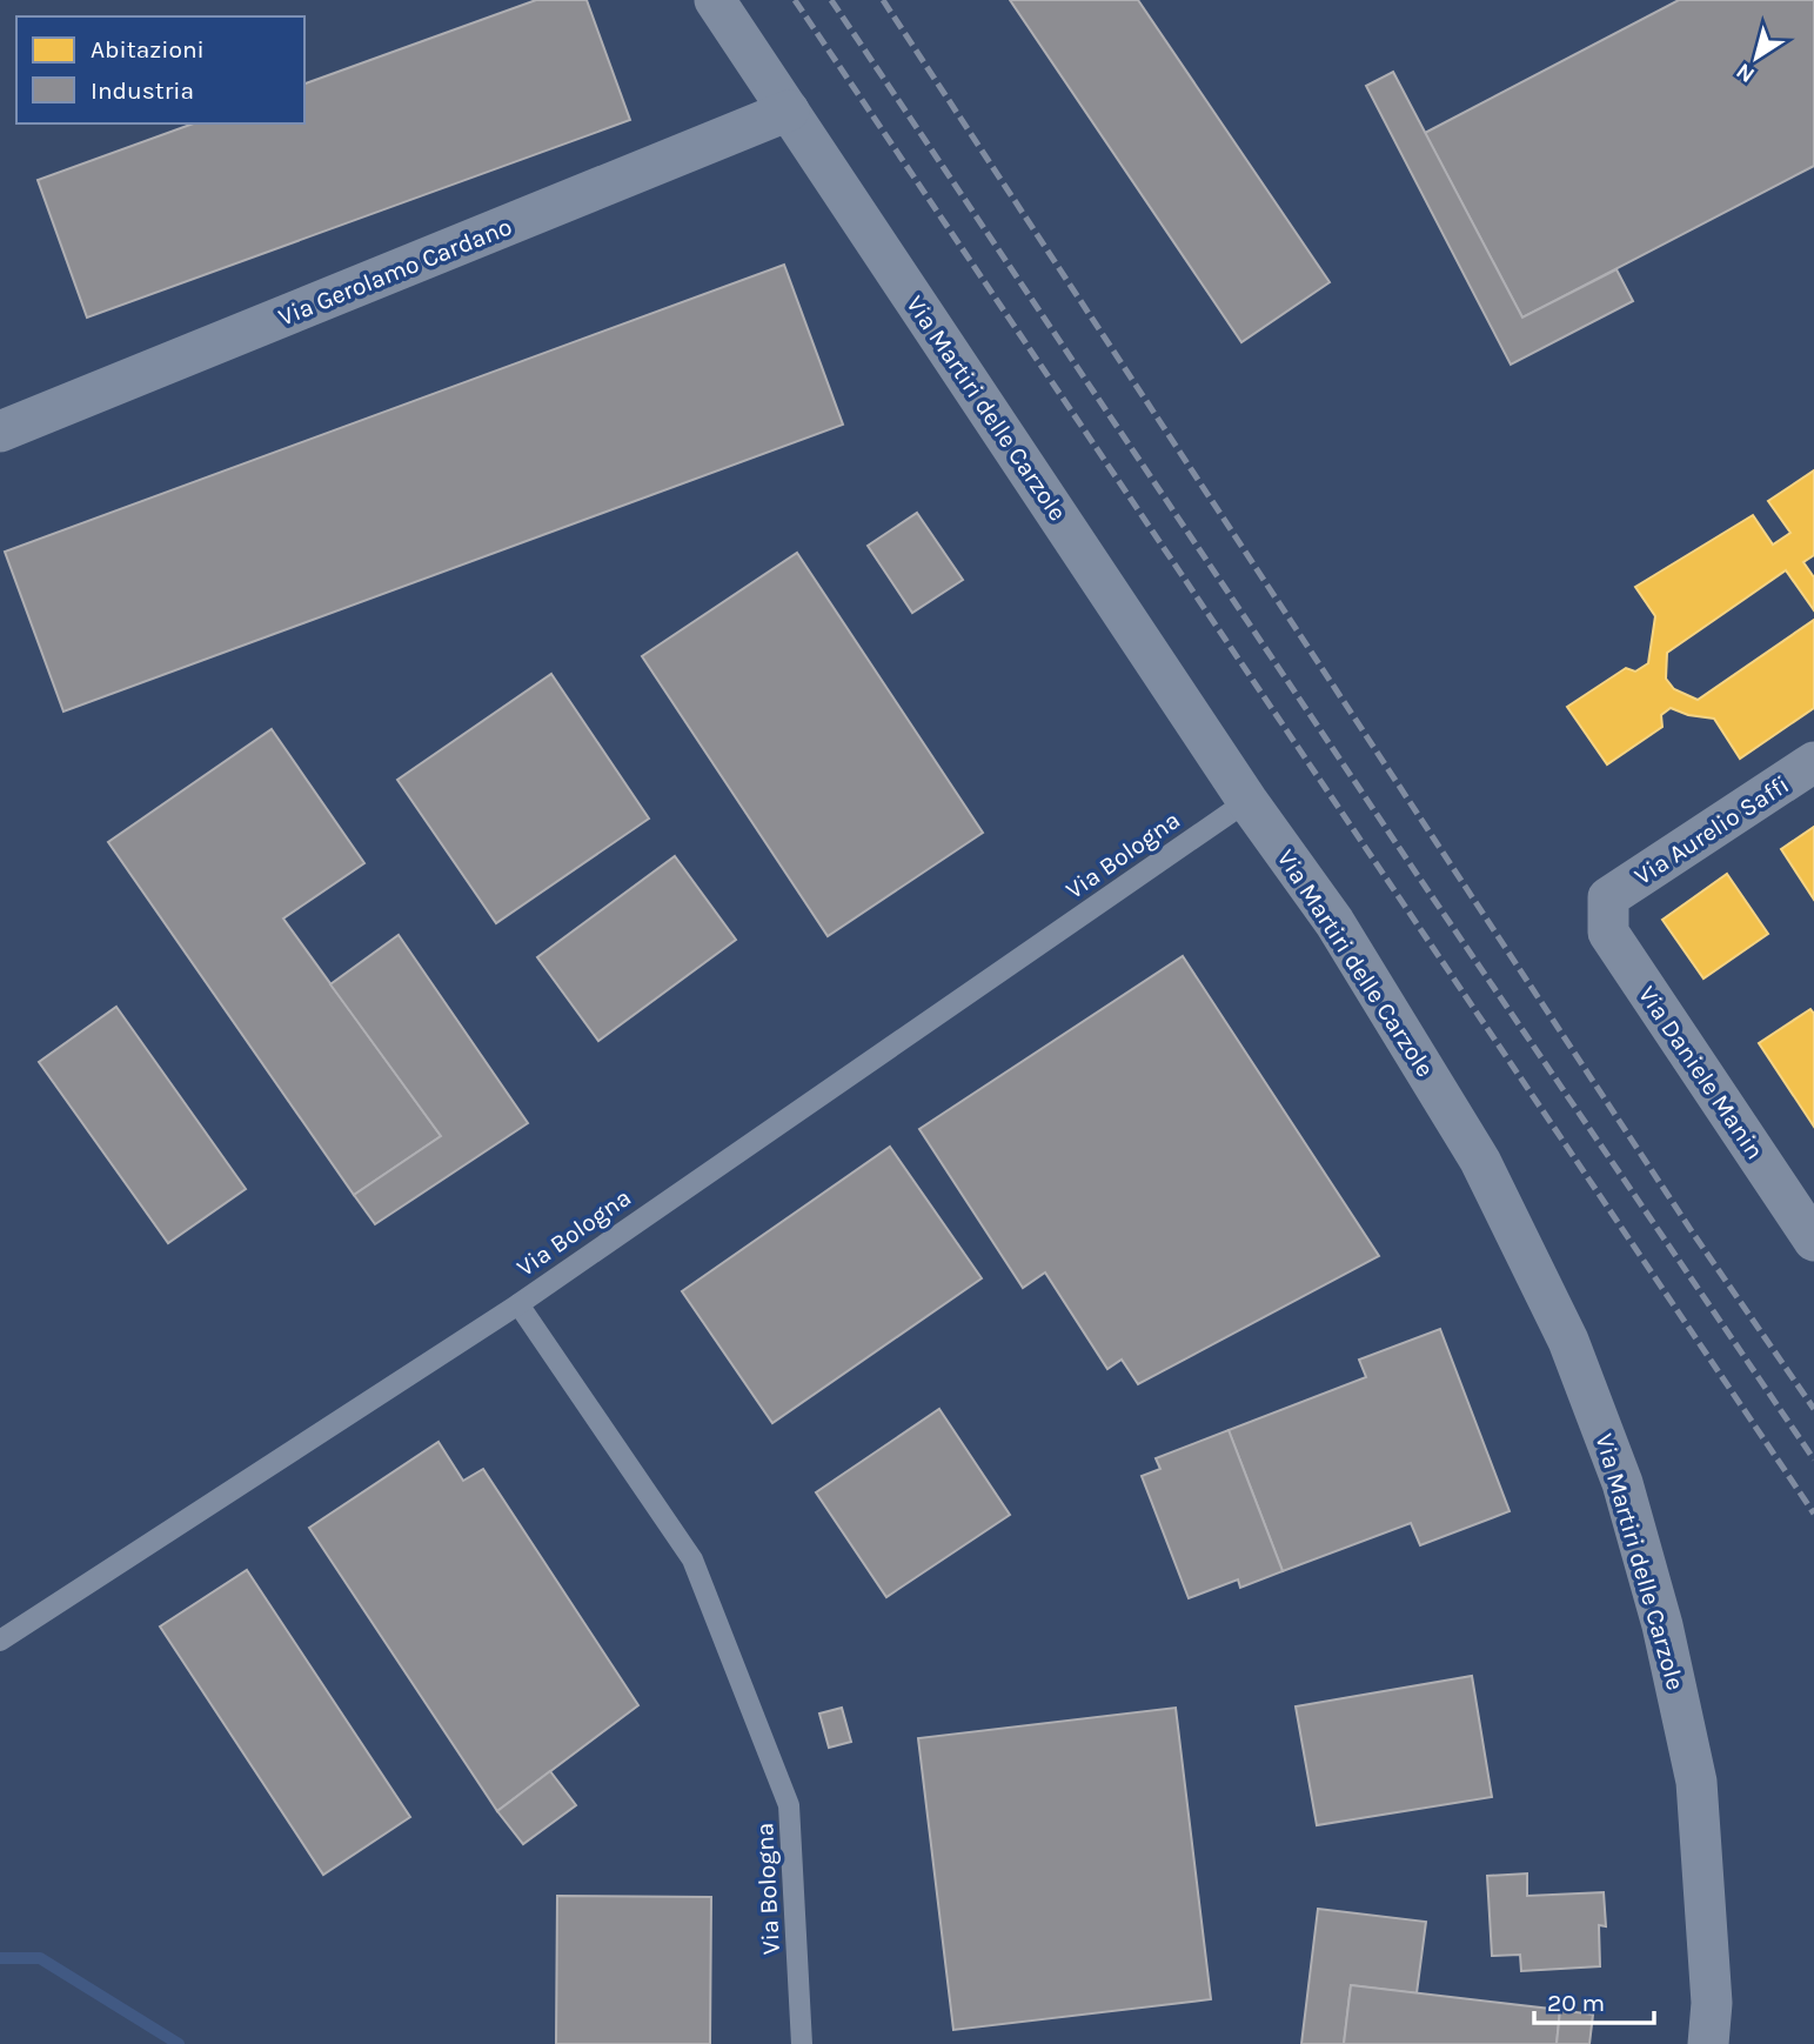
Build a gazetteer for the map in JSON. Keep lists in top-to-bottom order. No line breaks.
{"streets":{"street":["Via Gerolamo Cardano","Via Martiri delle Carzole","Via Aurelio Saffi","Via Daniele Manin"],"lane":["Via Bologna"]},"crossings":[["Via Gerolamo Cardano","Via Martiri delle Carzole"],["Via Martiri delle Carzole","Via Bologna"],["Via Aurelio Saffi","Via Daniele Manin"]],"legend":["Abitazioni","Industria"],"scale_bar":"20 m","north":"bottom left"}
